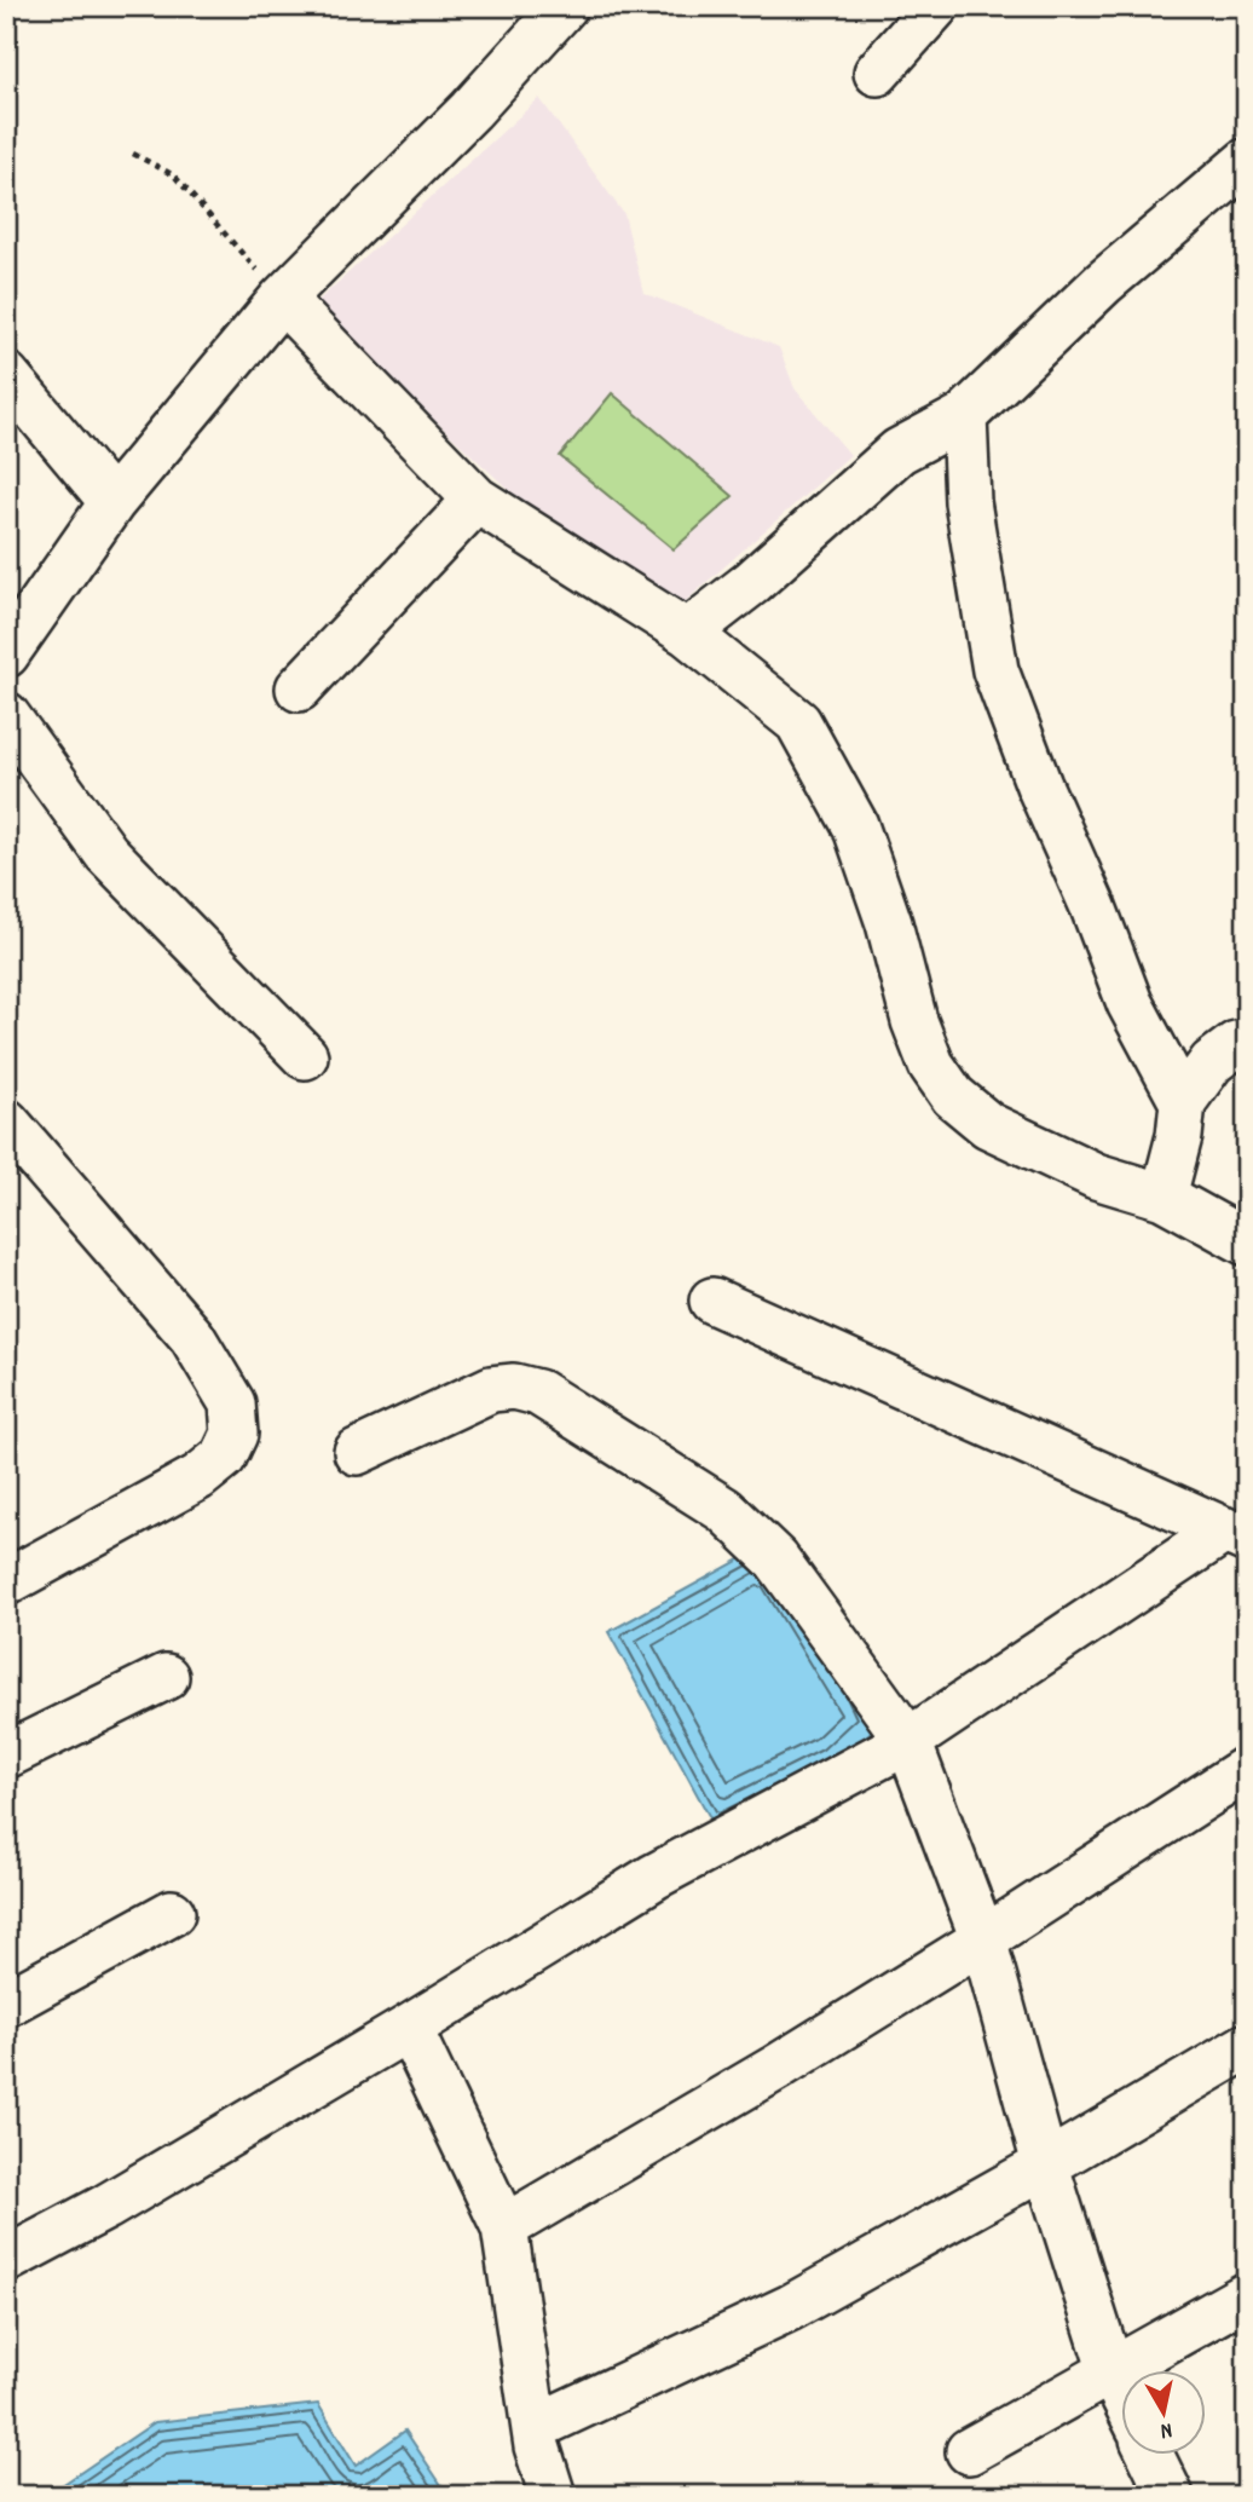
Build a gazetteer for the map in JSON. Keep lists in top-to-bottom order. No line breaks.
{"north":"bottom"}
